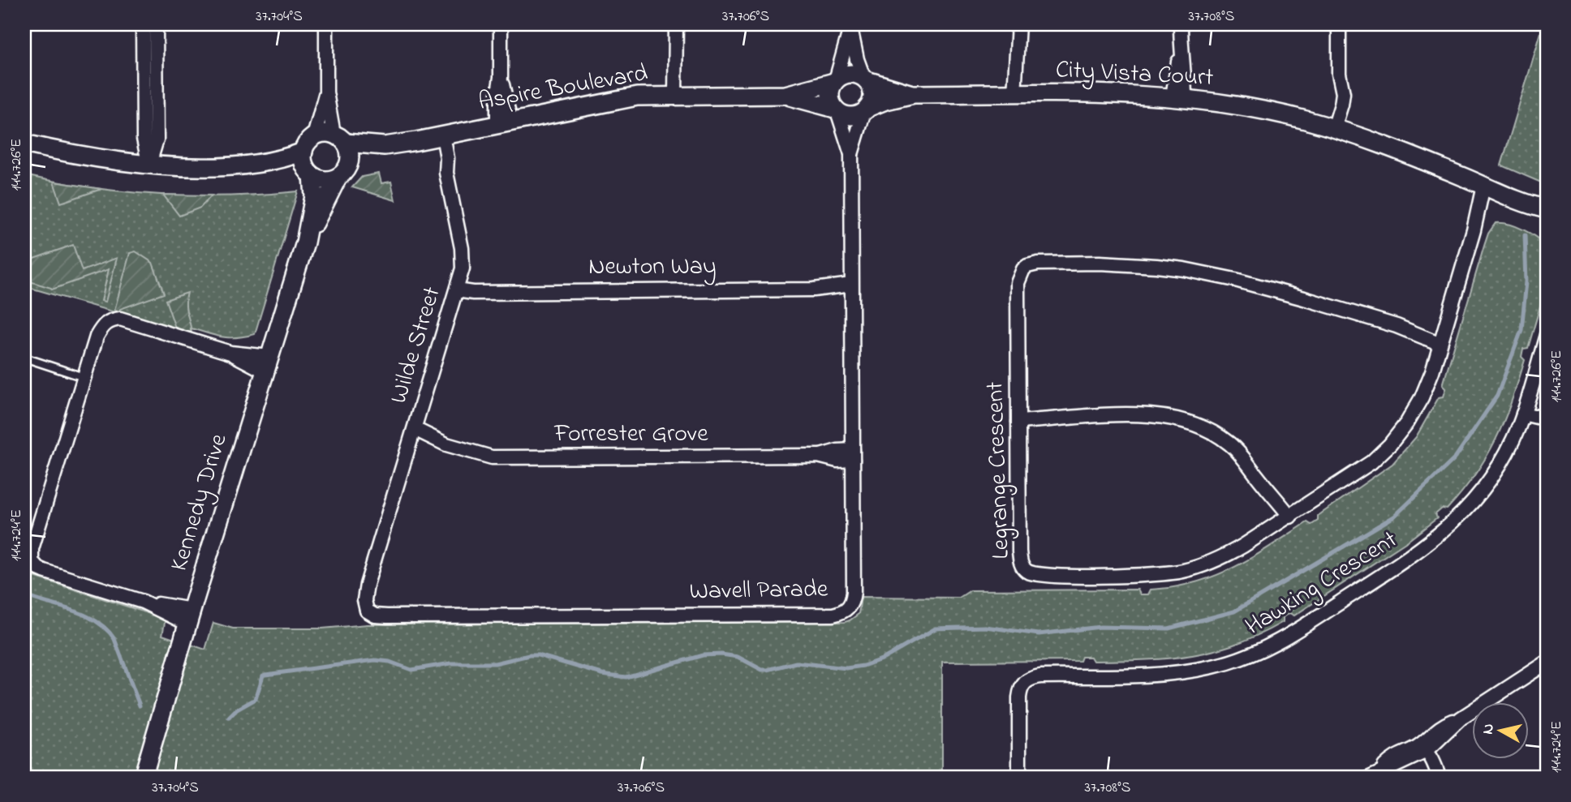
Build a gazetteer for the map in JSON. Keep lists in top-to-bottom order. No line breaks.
{"streets":{"street":["City Vista Court","Aspire Boulevard","Newton Way","Wilde Street","Forrester Grove","Legrange Crescent","Kennedy Drive","Hawking Crescent","Wavell Parade"]},"crossings":[["City Vista Court","Legrange Crescent"],["Aspire Boulevard","Wilde Street"],["Aspire Boulevard","Kennedy Drive"],["Aspire Boulevard","Wavell Parade"],["Newton Way","Wilde Street"],["Newton Way","Wavell Parade"],["Wilde Street","Forrester Grove"],["Wilde Street","Wavell Parade"],["Forrester Grove","Wavell Parade"]],"north":"left","coordinates":["37.704°S","37.706°S","37.708°S","144.726°E","144.724°E"]}
